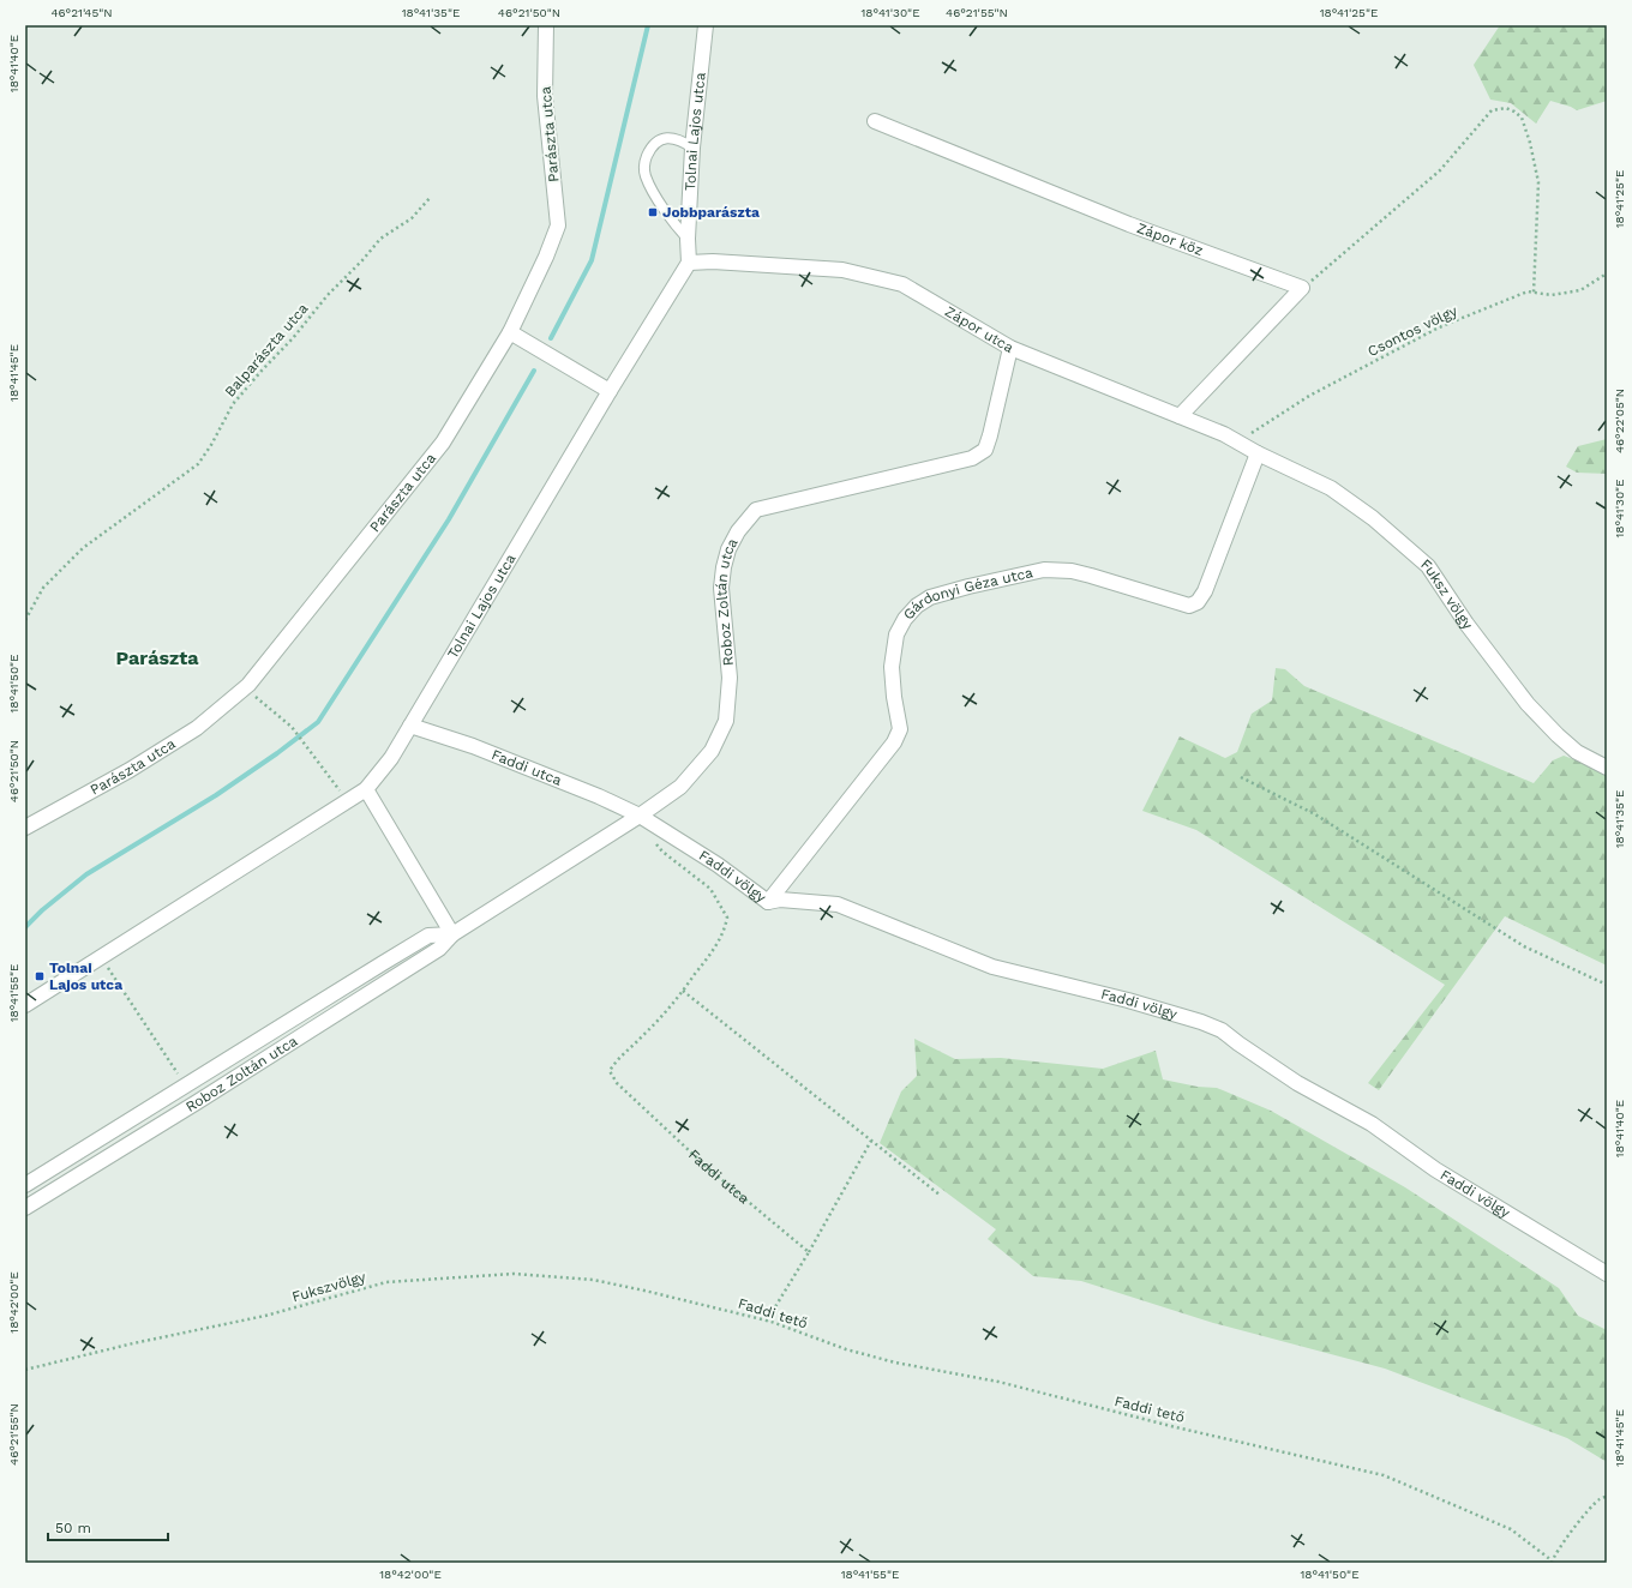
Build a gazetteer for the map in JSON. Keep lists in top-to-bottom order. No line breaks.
{"streets":{"street":["Tolnai Lajos utca","Parászta utca","Zápor köz","Zápor utca","Fuksz völgy","Gárdonyi Géza utca","Roboz Zoltán utca","Faddi utca","Faddi völgy"],"path":["Csontos völgy","Balparászta utca","Fukszvölgy","Faddi tető"]},"crossings":[["Tolnai Lajos utca","Zápor utca"],["Tolnai Lajos utca","Faddi utca"],["Zápor utca","Csontos völgy"],["Zápor utca","Fuksz völgy"],["Zápor utca","Gárdonyi Géza utca"],["Zápor utca","Roboz Zoltán utca"],["Fuksz völgy","Gárdonyi Géza utca"],["Gárdonyi Géza utca","Faddi völgy"],["Roboz Zoltán utca","Faddi utca"],["Roboz Zoltán utca","Faddi völgy"],["Faddi utca","Faddi völgy"],["Fukszvölgy","Faddi tető"]],"districts":["Parászta"],"places":{"transit":["Jobbparászta","Tolnai Lajos utca"]},"scale_bar":"50 m","coordinates":["46°21'45\"N","18°41'35\"E","46°21'50\"N","18°41'30\"E","46°21'55\"N","18°41'25\"E","18°41'40\"E","18°41'45\"E","46°22'05\"N","18°41'50\"E","18°41'55\"E","18°42'00\"E"]}
